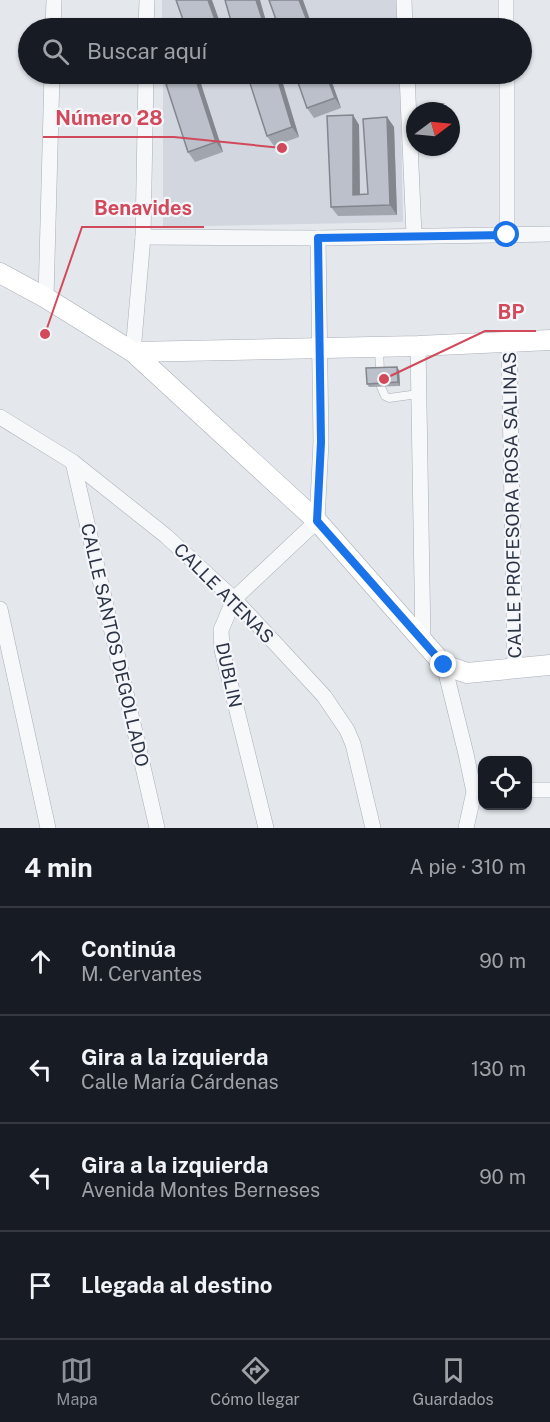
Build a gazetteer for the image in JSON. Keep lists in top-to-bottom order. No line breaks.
{"streets":{"street":["CALLE PROFESORA ROSA SALINAS","CALLE ATENAS","CALLE SANTOS DEGOLLADO","DUBLIN"]},"crossings":[["CALLE ATENAS","CALLE SANTOS DEGOLLADO"],["CALLE ATENAS","DUBLIN"]],"places":["Número 28","Benavides","BP"],"north":"right","page":{"search":"Buscar aquí","heading":["4 min","A pie · 310 m"],"list":[["Continúa","M. Cervantes","90 m"],["Gira a la izquierda","Calle María Cárdenas","130 m"],["Gira a la izquierda","Avenida Montes Berneses","90 m"],"Llegada al destino"],"nav":["Mapa","Cómo llegar","Guardados"]}}
